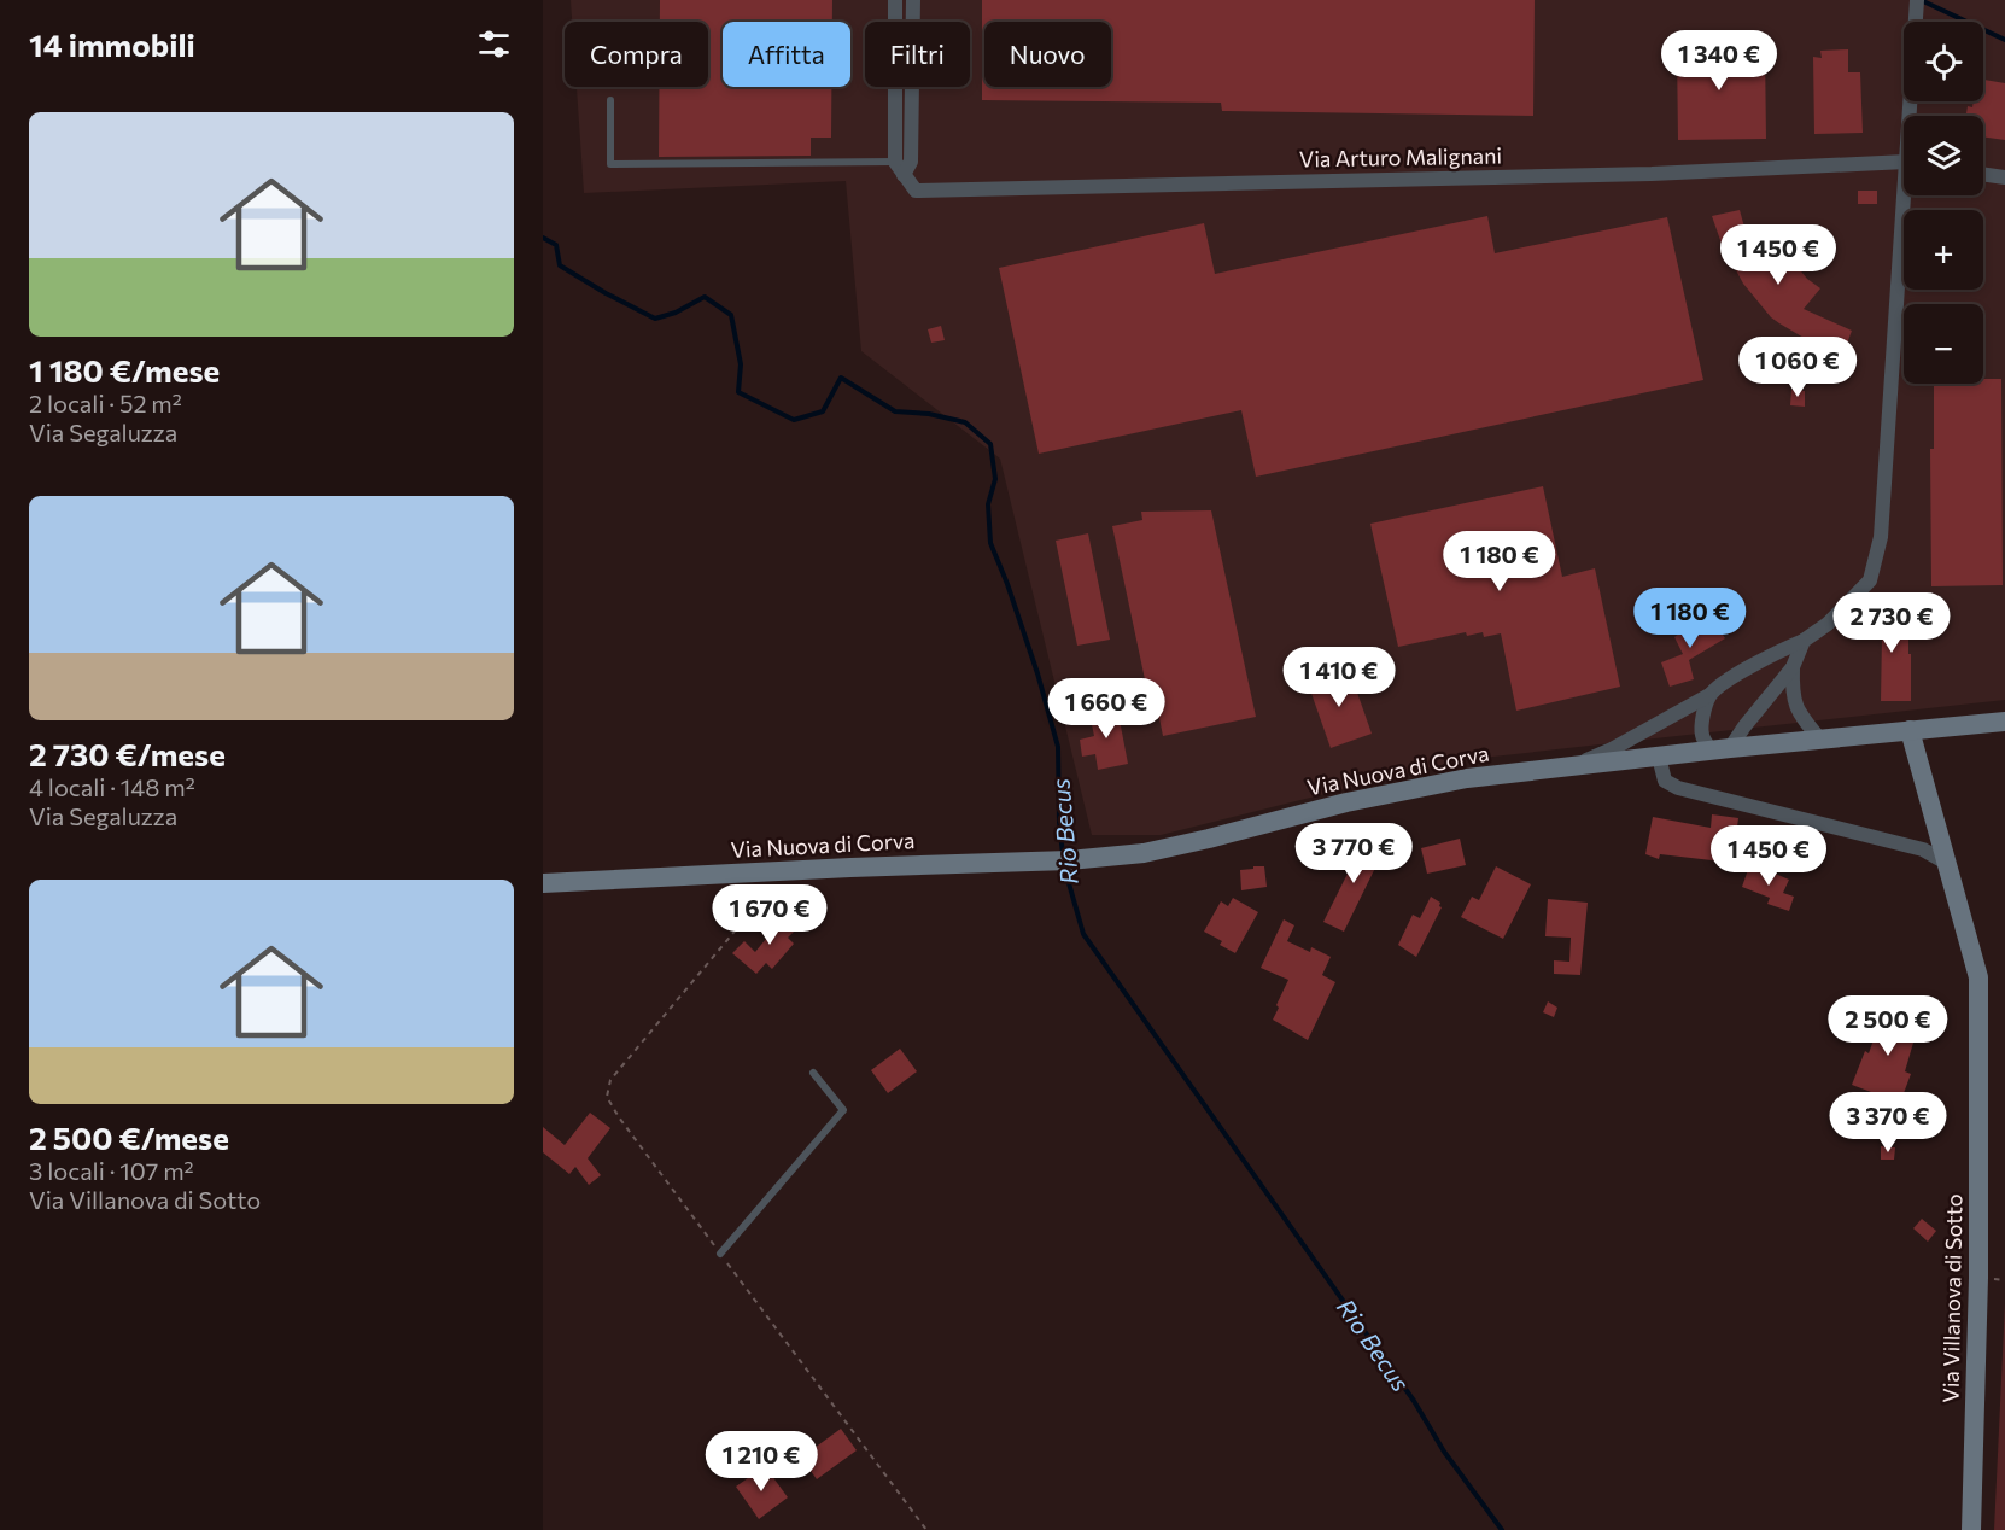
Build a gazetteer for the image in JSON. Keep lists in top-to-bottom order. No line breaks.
{"streets":{"main road":["Via Nuova di Corva","Via Villanova di Sotto"],"street":["Via Arturo Malignani"]},"crossings":[["Via Nuova di Corva","Via Villanova di Sotto"]],"water":["Rio Becus"],"page":{"heading":"14 immobili","map_buttons":["+","−"],"chip":["Compra","Affitta","Filtri","Nuovo"],"price":["1 340 €","1 450 €","1 060 €","1 180 €","1 180 €","2 730 €","1 410 €","1 660 €","3 770 €","1 450 €","1 670 €","2 500 €","3 370 €","1 210 €"],"list":[{"name":"1 180 €/mese","note":"2 locali · 52 m² · Via Segaluzza"},{"name":"2 730 €/mese","note":"4 locali · 148 m² · Via Segaluzza"},{"name":"2 500 €/mese","note":"3 locali · 107 m² · Via Villanova di Sotto"}]}}
